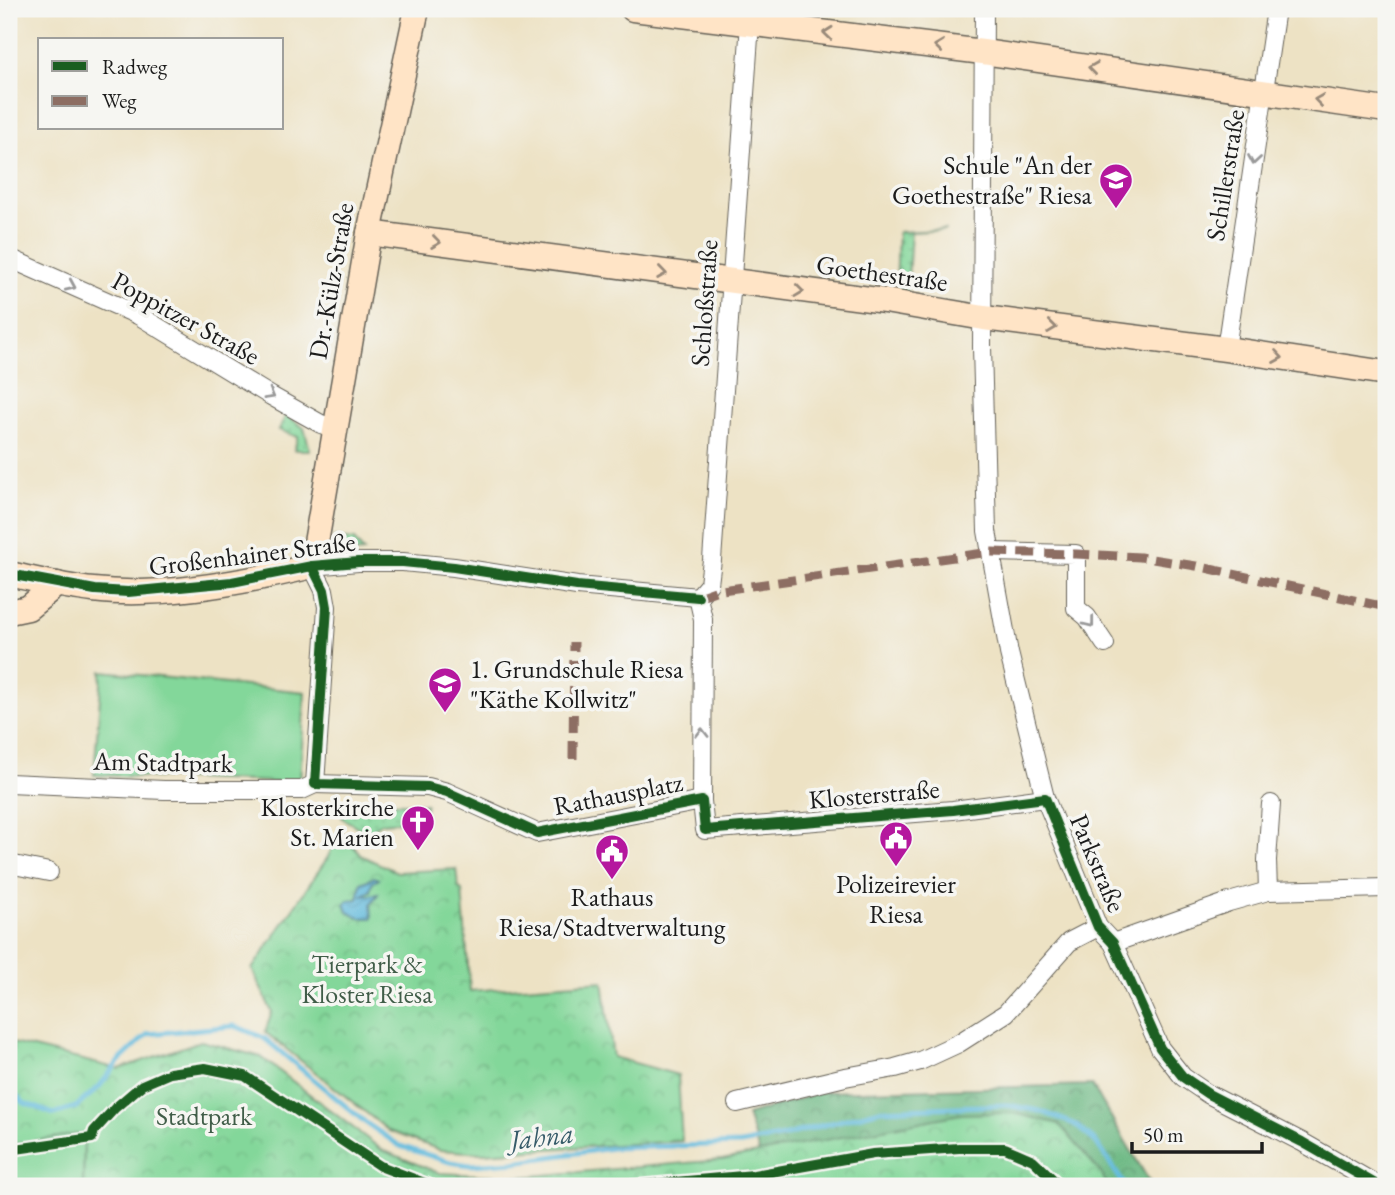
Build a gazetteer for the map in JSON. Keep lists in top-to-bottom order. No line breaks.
{"streets":{"main road":["Goethestraße","Dr.-Külz-Straße","Großenhainer Straße"],"street":["Schillerstraße","Schloßstraße","Poppitzer Straße","Am Stadtpark","Rathausplatz","Klosterstraße","Parkstraße"]},"crossings":[["Schillerstraße","Goethestraße"],["Goethestraße","Dr.-Külz-Straße"],["Goethestraße","Schloßstraße"],["Goethestraße","Parkstraße"],["Dr.-Külz-Straße","Poppitzer Straße"],["Dr.-Külz-Straße","Großenhainer Straße"],["Schloßstraße","Großenhainer Straße"],["Schloßstraße","Rathausplatz"],["Großenhainer Straße","Rathausplatz"],["Am Stadtpark","Rathausplatz"],["Rathausplatz","Klosterstraße"],["Klosterstraße","Parkstraße"]],"one_way":["Schillerstraße","Goethestraße","Poppitzer Straße"],"water":["Jahna"],"parks":["Tierpark & Kloster Riesa","Stadtpark"],"places":{"school or university":["Schule \"An der Goethestraße\" Riesa","1. Grundschule Riesa \"Käthe Kollwitz\""],"church":["Klosterkirche St. Marien"],"public building":["Polizeirevier Riesa","Rathaus Riesa/Stadtverwaltung"]},"legend":["Radweg","Weg"],"scale_bar":"50 m"}
